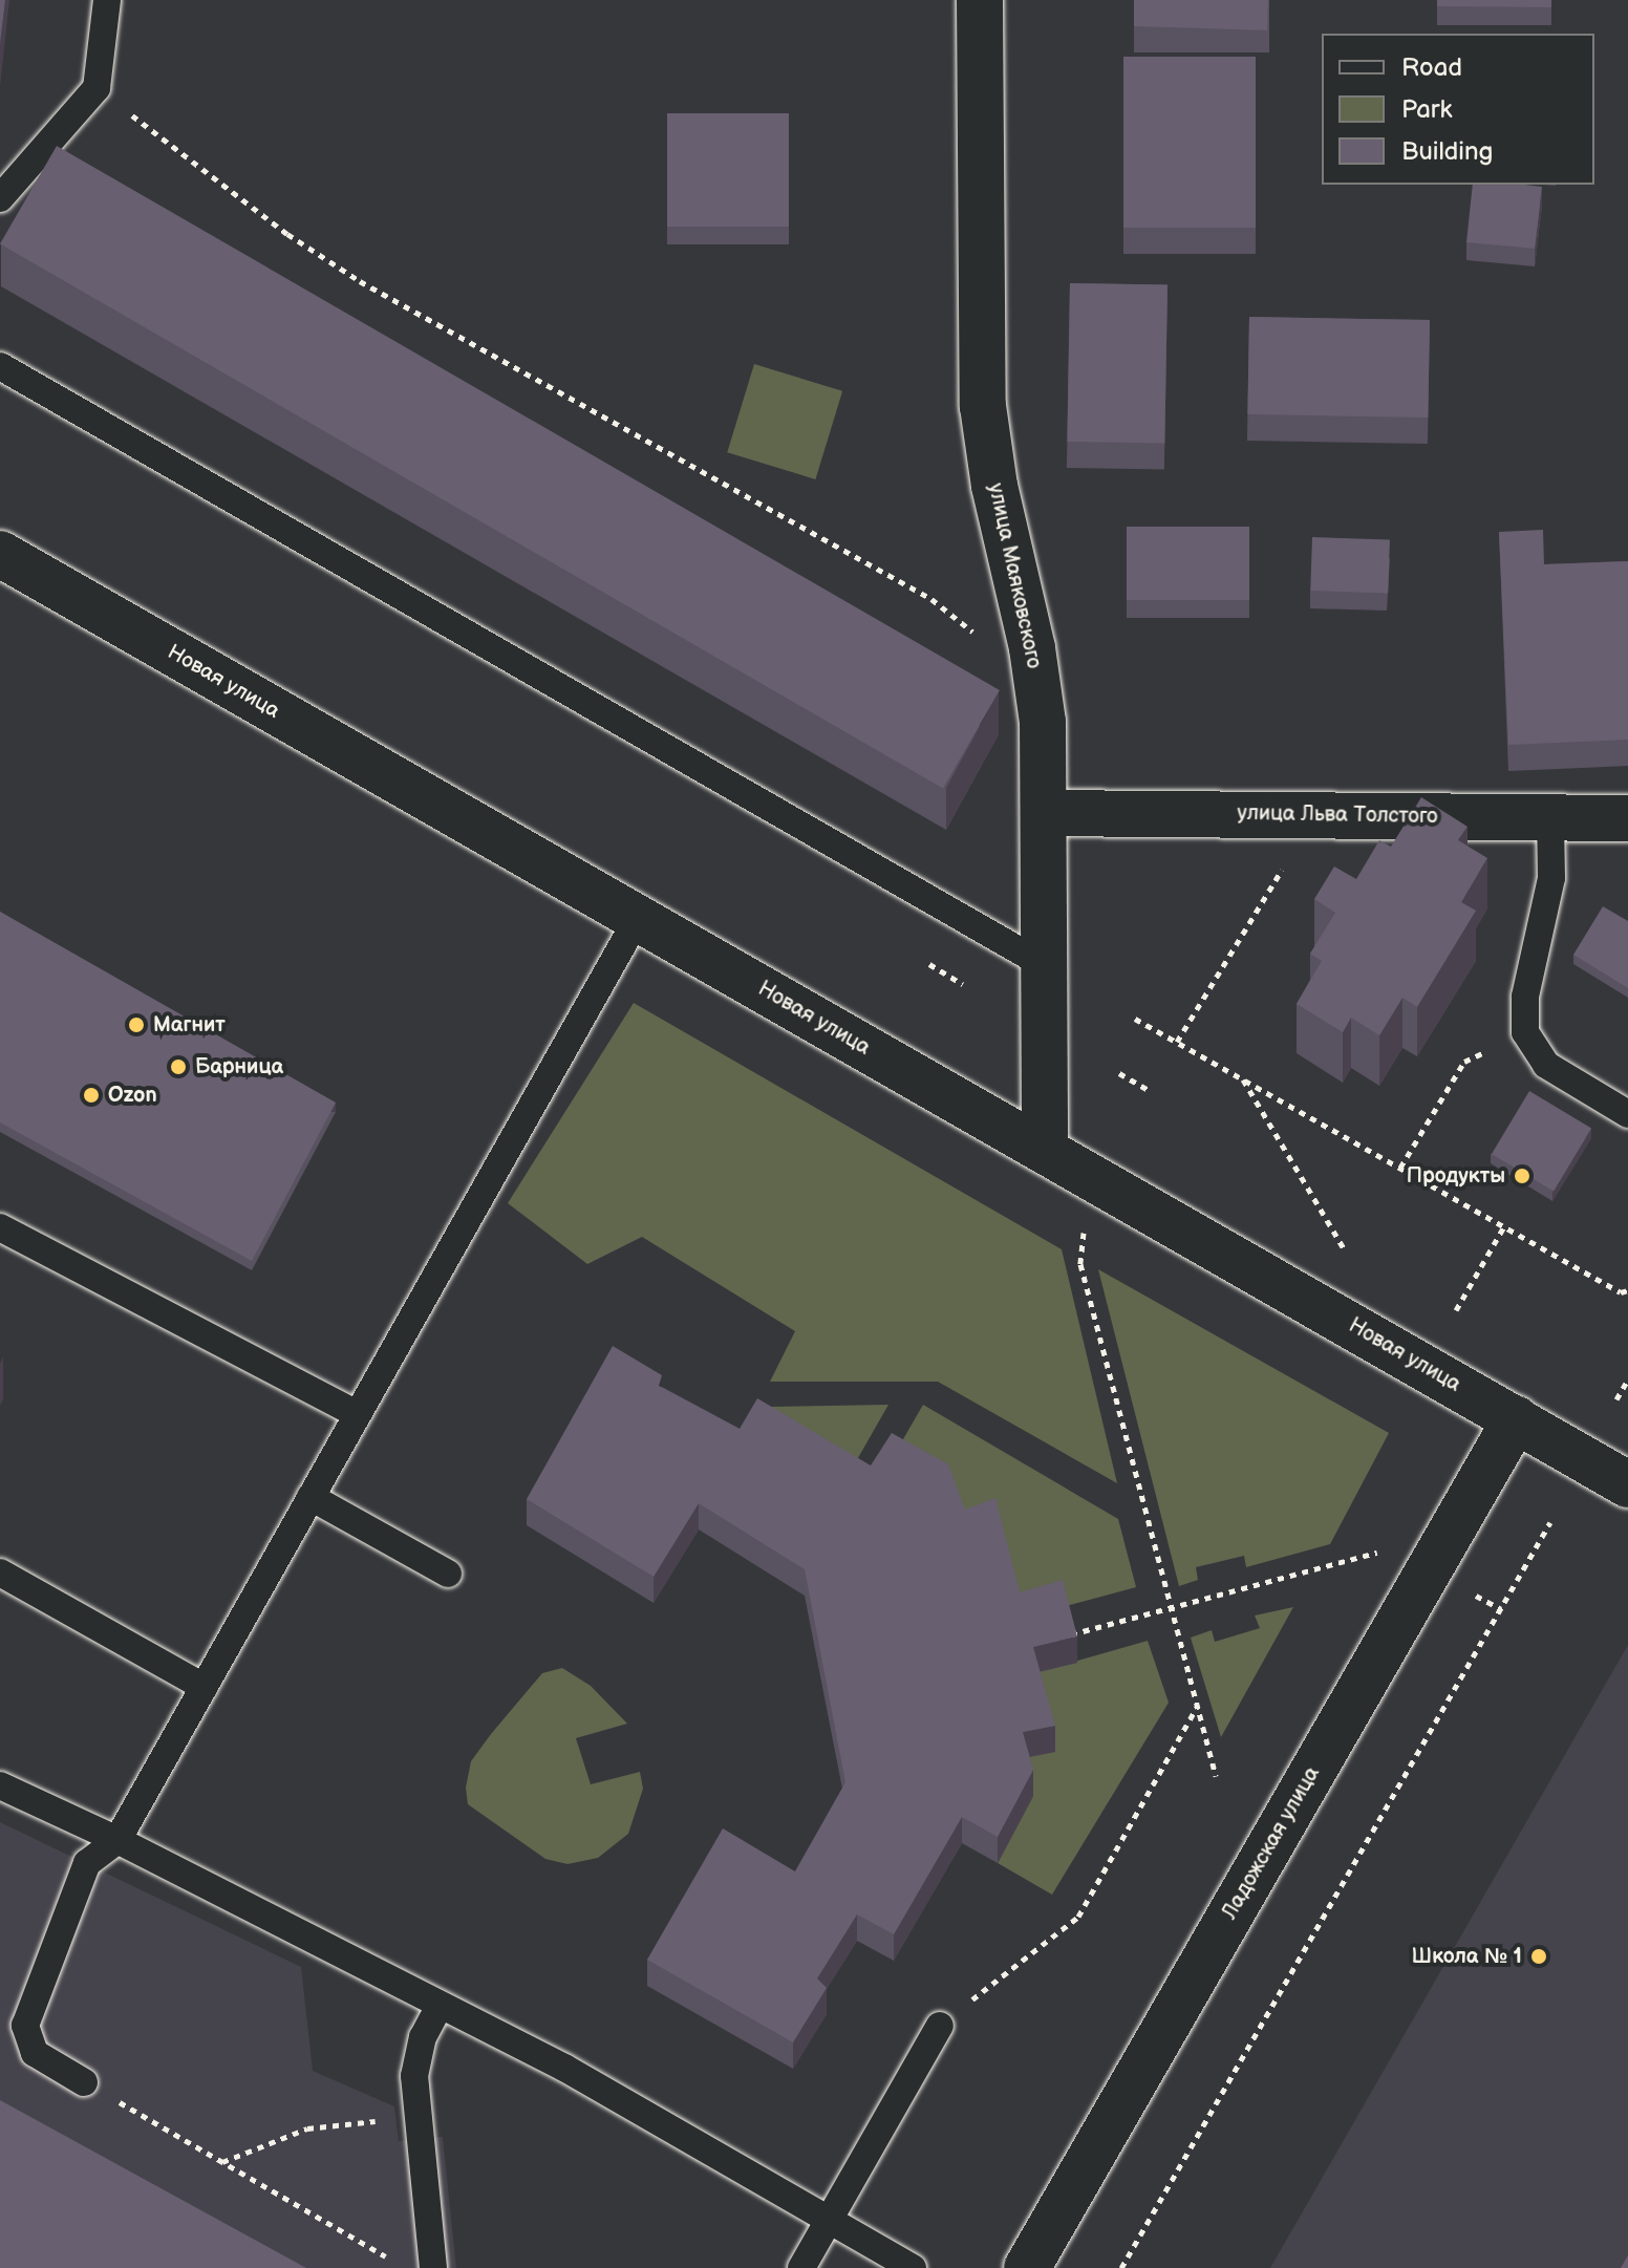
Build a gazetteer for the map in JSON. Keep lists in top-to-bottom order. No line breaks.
{"streets":{"street":["улица Маяковского","Новая улица","улица Льва Толстого","Ладожская улица"]},"crossings":[["улица Маяковского","Новая улица"],["улица Маяковского","улица Льва Толстого"],["Новая улица","Ладожская улица"]],"places":["Магнит","Барница","Ozon","Продукты","Школа № 1"],"legend":["Road","Park","Building"]}
